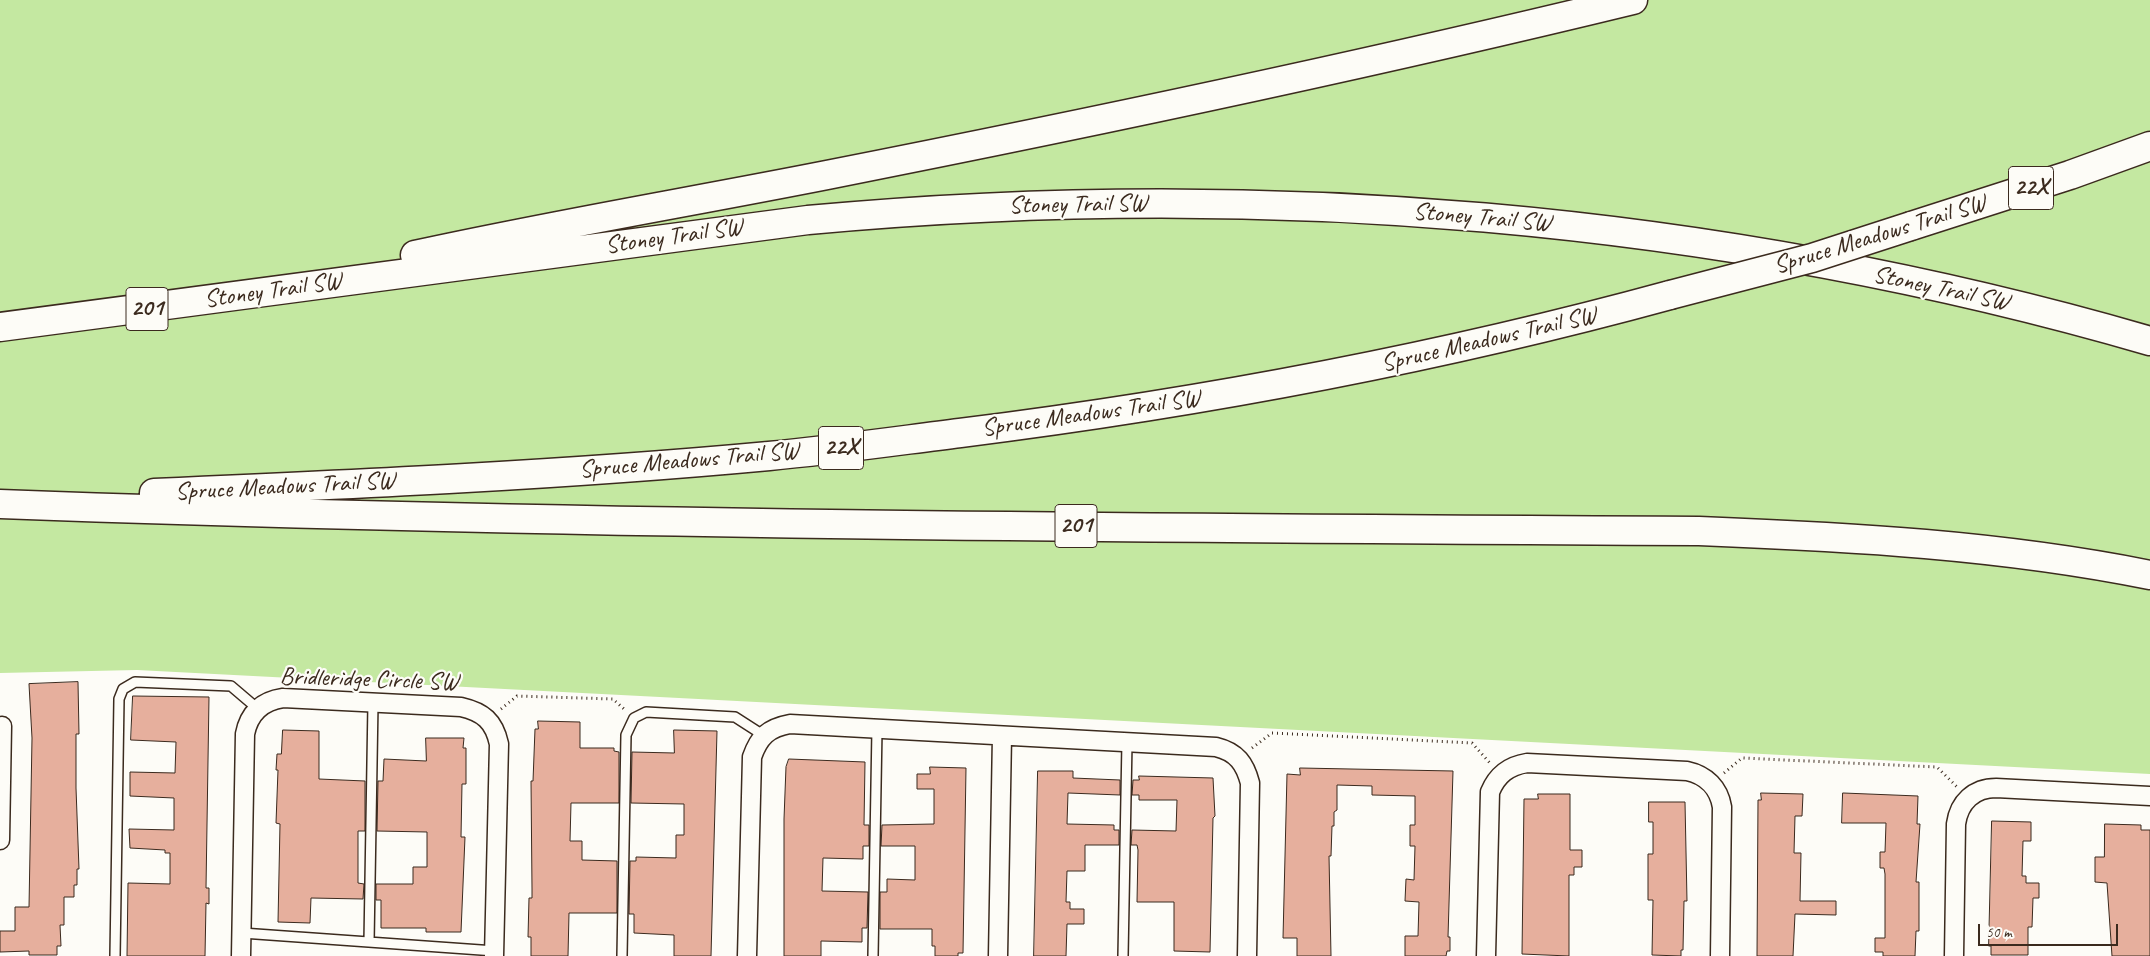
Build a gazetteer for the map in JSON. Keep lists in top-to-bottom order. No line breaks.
{"streets":{"highway":["22X","Stoney Trail SW","Spruce Meadows Trail SW","201"],"street":["Bridleridge Circle SW"]},"crossings":[["Spruce Meadows Trail SW","201"]],"scale_bar":"50 m"}
